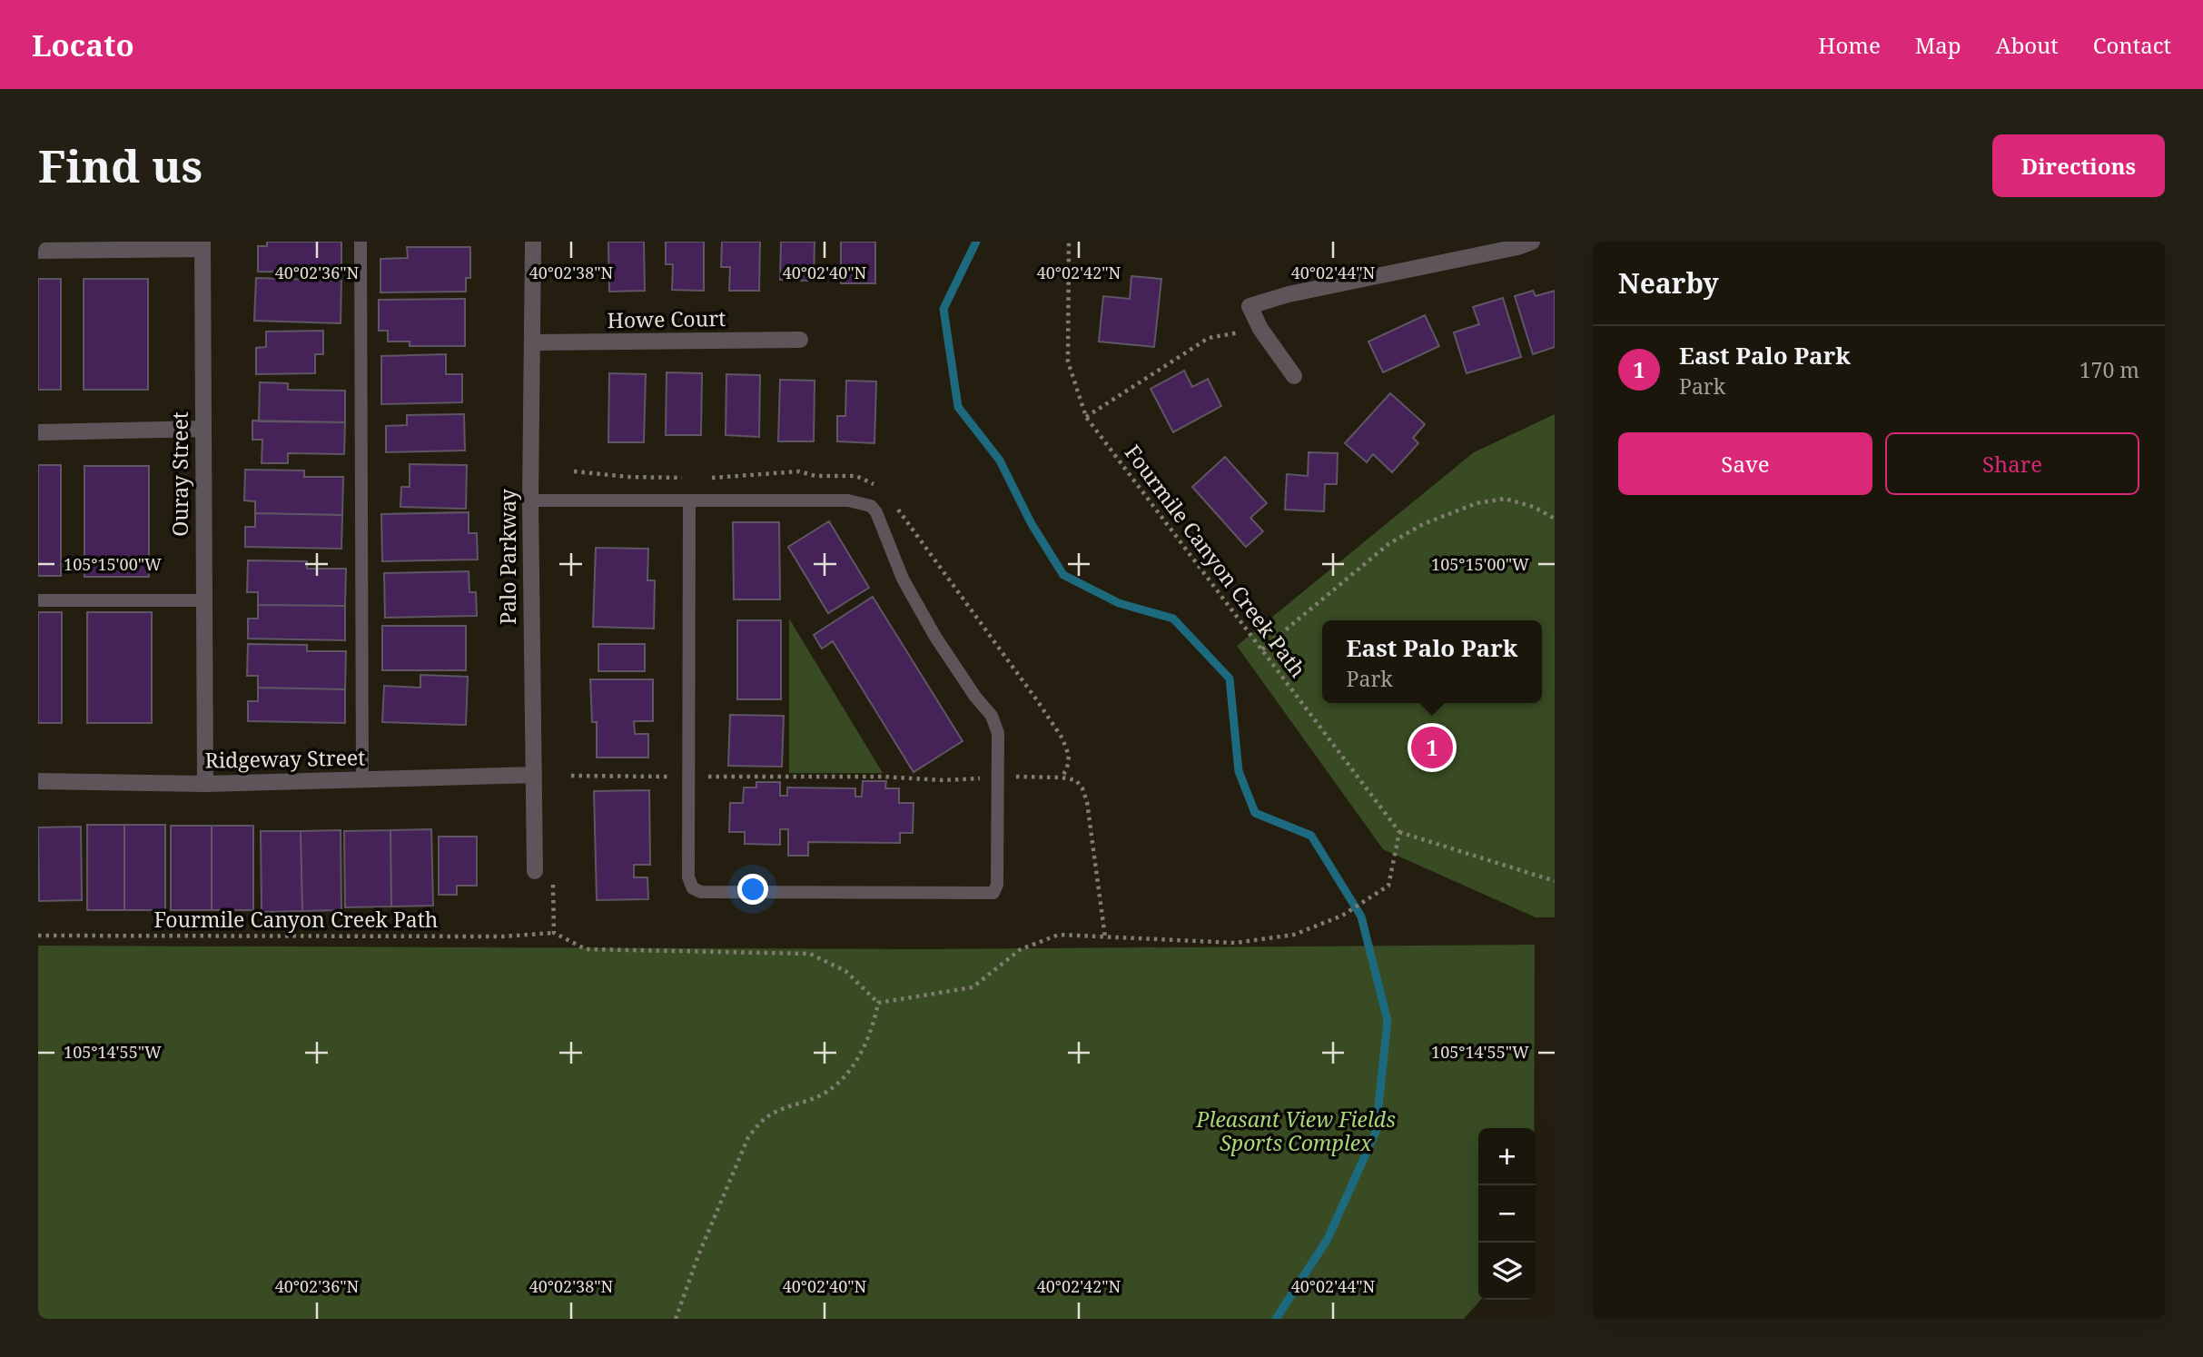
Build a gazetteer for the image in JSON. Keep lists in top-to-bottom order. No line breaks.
{"streets":{"street":["Howe Court","Ouray Street","Palo Parkway","Ridgeway Street"],"path":["Fourmile Canyon Creek Path"]},"crossings":[["Howe Court","Palo Parkway"],["Ouray Street","Ridgeway Street"],["Palo Parkway","Ridgeway Street"]],"parks":["Pleasant View Fields Sports Complex"],"page":{"header":"Locato","nav":["Home","Map","About","Contact"],"buttons":["Directions",["Save","Share"]],"title":"Find us","heading":"Nearby","list":[{"mark":"1","name":"East Palo Park","note":"Park","value":"170 m"}],"popup":["East Palo Park","Park"],"pins":"1","map_buttons":["+","−"]},"coordinates":["40°02'36\"N","40°02'38\"N","40°02'40\"N","40°02'42\"N","40°02'44\"N","105°15'00\"W","105°14'55\"W"]}
